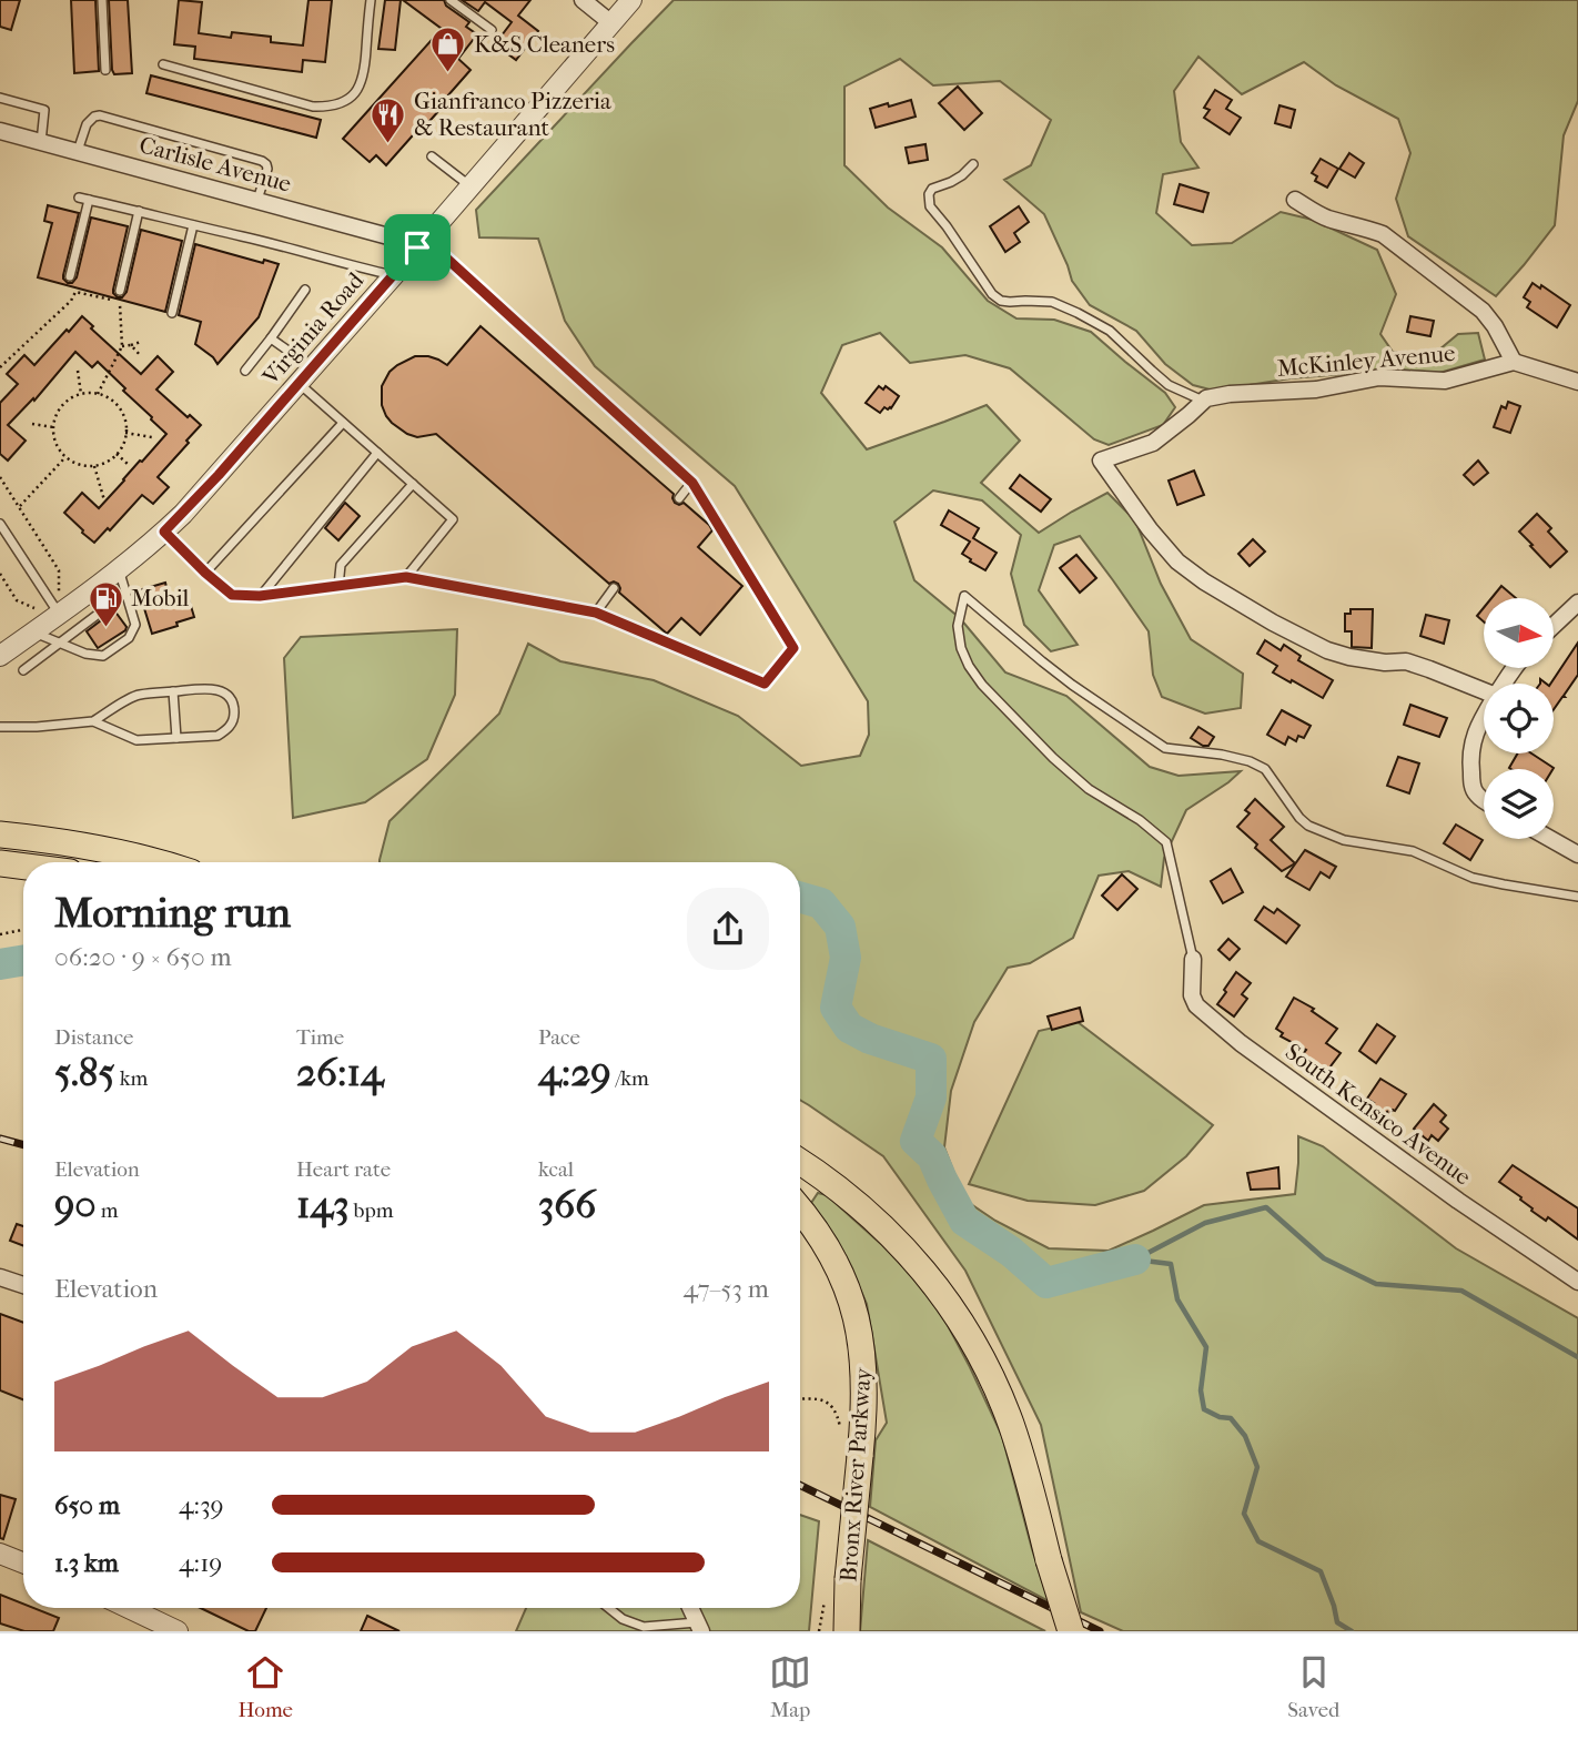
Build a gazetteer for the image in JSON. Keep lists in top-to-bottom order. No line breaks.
{"streets":{"highway":["Bronx River Parkway"],"street":["Carlisle Avenue","Virginia Road","McKinley Avenue","South Kensico Avenue"]},"crossings":[["Carlisle Avenue","Virginia Road"]],"places":{"shop":["K&S Cleaners"],"restaurant":["Gianfranco Pizzeria & Restaurant"],"fuel station":["Mobil"]},"north":"right","page":{"heading":["Morning run","06:20 · 9 × 650 m"],"stats":[["Distance","5.85 km"],["Time","26:14"],["Pace","4:29 /km"],["Elevation","90 m"],["Heart rate","143 bpm"],["kcal","366"]],"chart":["Elevation","47–53 m"],"list":[{"name":"650 m","note":"4:39"},{"name":"1.3 km","note":"4:19"}],"tabs":["Home","Map","Saved"]}}
